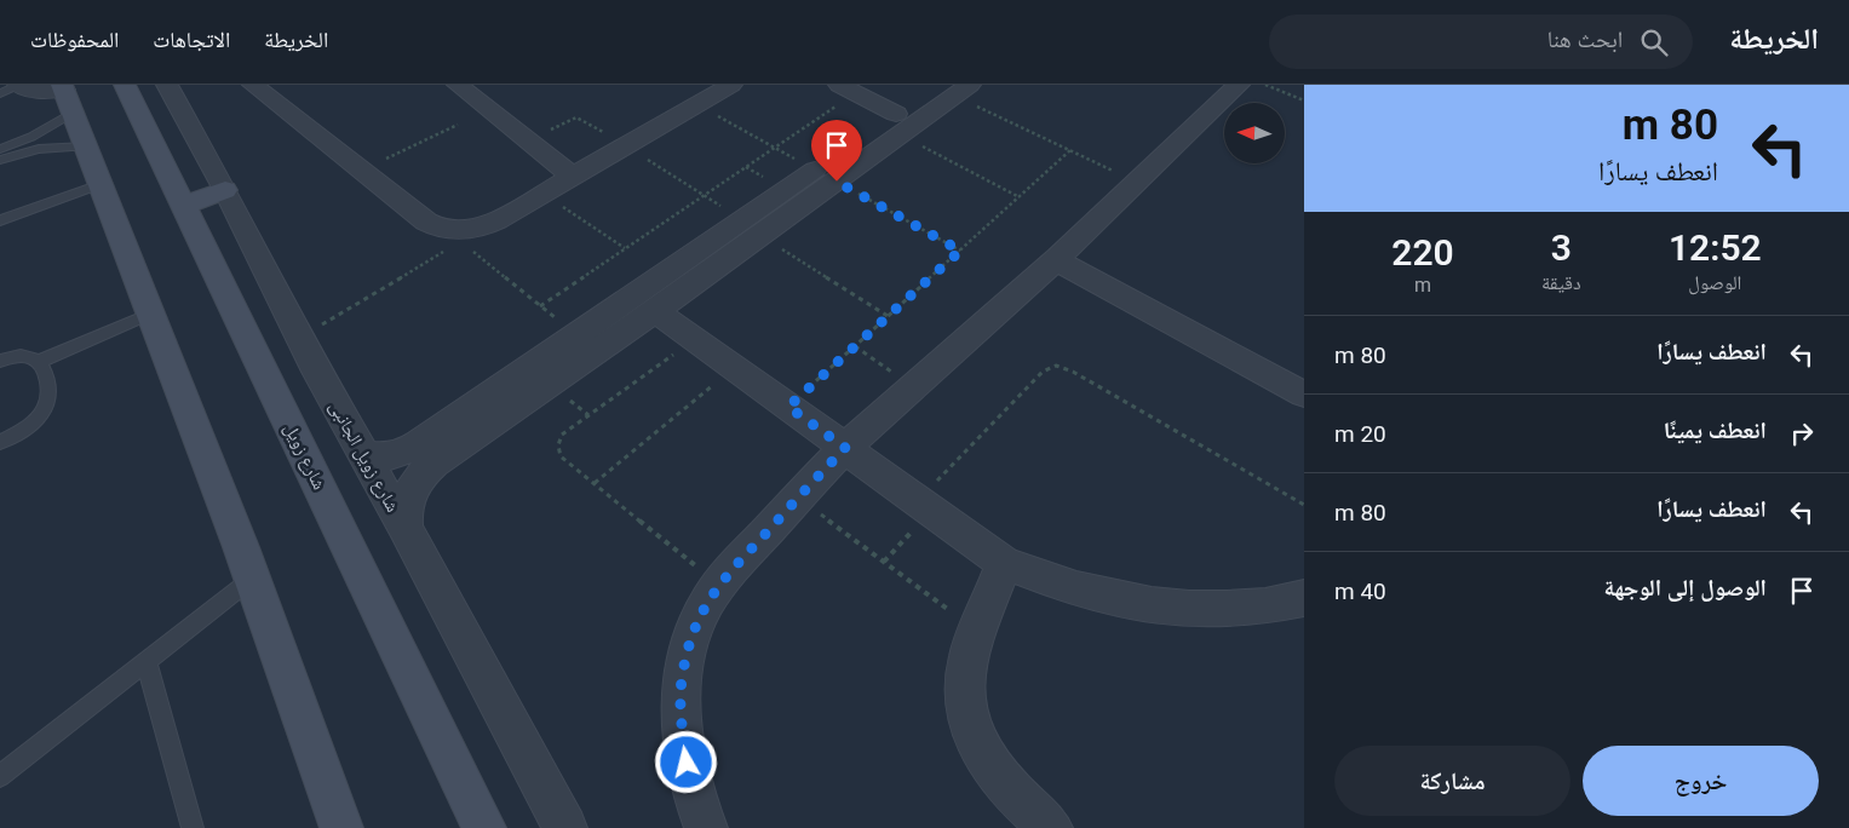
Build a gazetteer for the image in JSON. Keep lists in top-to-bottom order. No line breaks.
{"streets":{"main road":["شارع زويل"],"street":["شارع زويل الجانبى"]},"north":"left","page":{"header":"الخريطة","search":"ابحث هنا","nav":["الخريطة","الاتجاهات","المحفوظات"],"turn":["80 m","انعطف يسارًا"],"eta":["12:52","الوصول","3","دقيقة","220","m"],"list":[{"name":"انعطف يسارًا","value":"80 m"},{"name":"انعطف يمينًا","value":"20 m"},{"name":"انعطف يسارًا","value":"80 m"},{"name":"الوصول إلى الوجهة","value":"40 m"}],"buttons":["خروج","مشاركة"]}}
